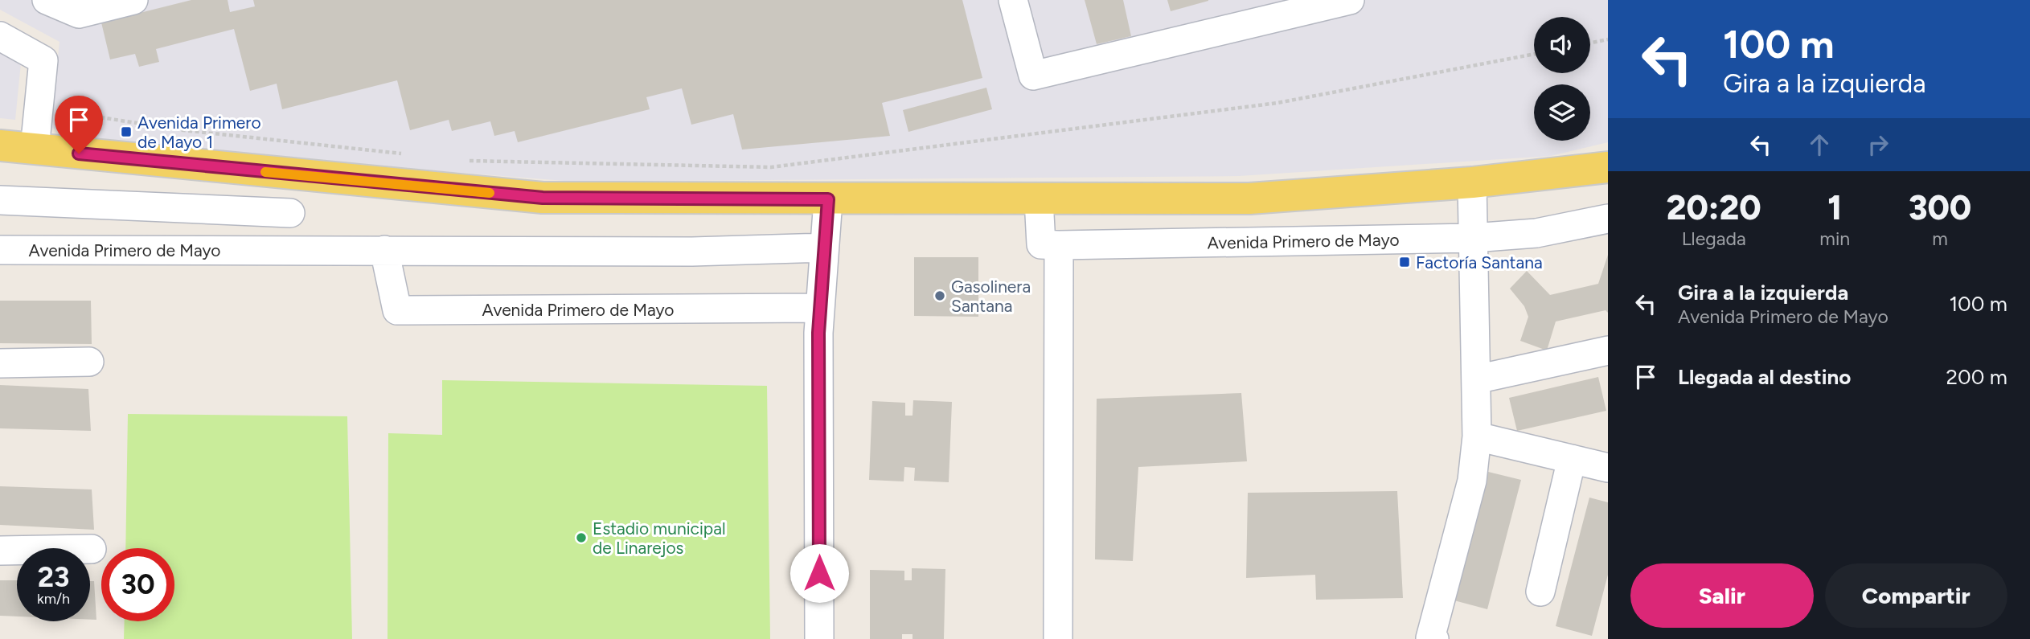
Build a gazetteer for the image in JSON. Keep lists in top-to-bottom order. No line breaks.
{"streets":{"street":["Avenida Primero de Mayo"]},"places":{"transit":["Avenida Primero de Mayo 1","Factoría Santana"],"other":["Gasolinera Santana","Estadio municipal de Linarejos"]},"page":{"turn":["100 m","Gira a la izquierda"],"eta":["20:20","Llegada","1","min","300","m"],"list":[{"name":"Gira a la izquierda","note":"Avenida Primero de Mayo","value":"100 m"},{"name":"Llegada al destino","value":"200 m"}],"speed":"23 km/h","limit":"30","buttons":["Salir","Compartir"]}}
